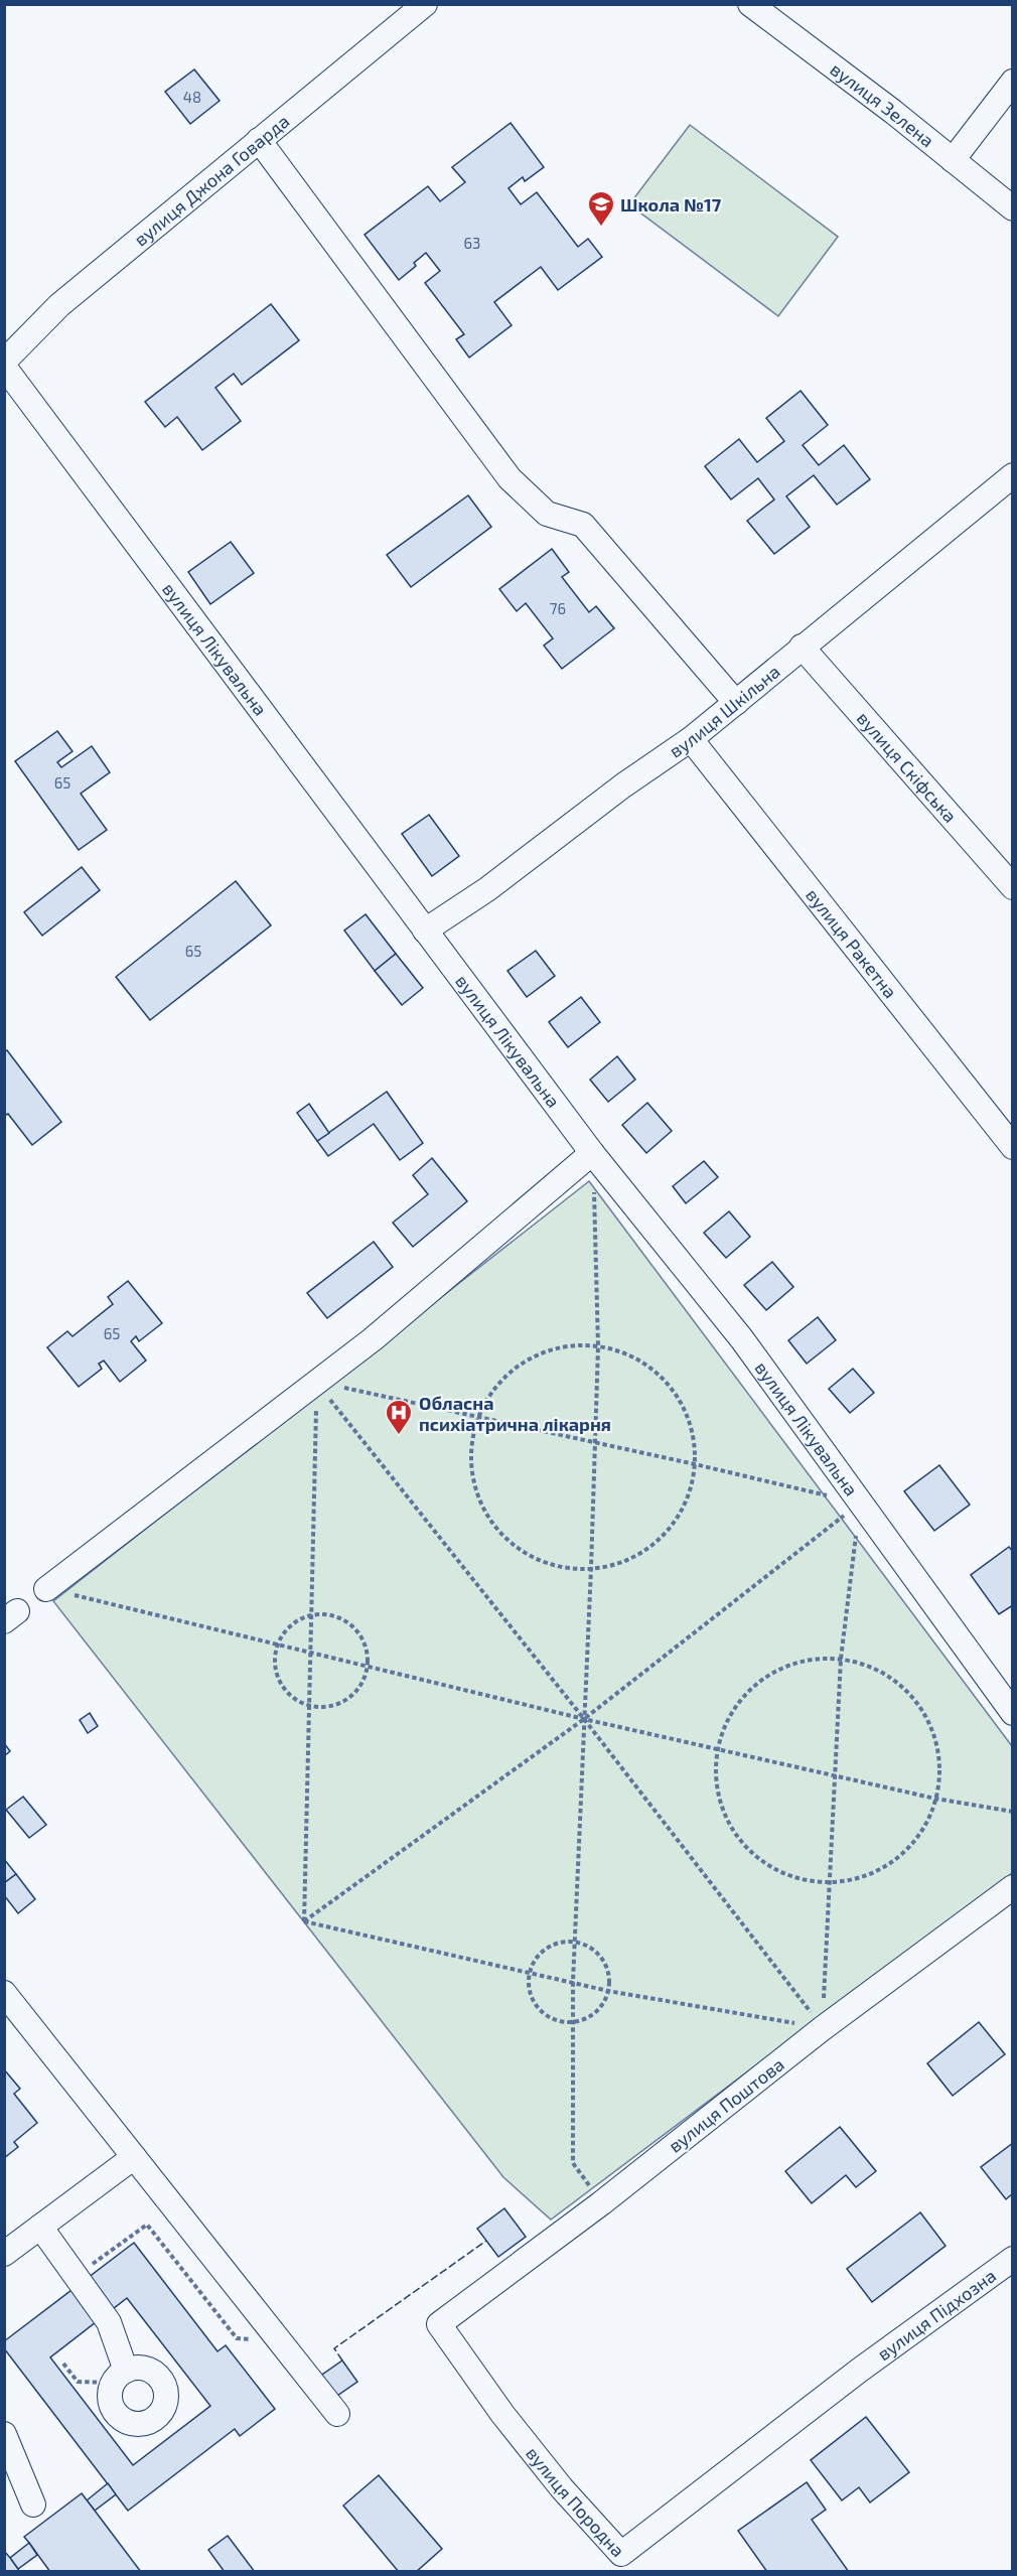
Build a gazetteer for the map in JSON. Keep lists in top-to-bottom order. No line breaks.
{"streets":{"street":["вулиця Зелена","вулиця Джона Говарда","вулиця Лікувальна","вулиця Шкільна","вулиця Скіфська","вулиця Ракетна","вулиця Поштова","вулиця Підхозна","вулиця Породна"]},"crossings":[["вулиця Лікувальна","вулиця Шкільна"],["вулиця Шкільна","вулиця Скіфська"],["вулиця Шкільна","вулиця Ракетна"],["вулиця Поштова","вулиця Породна"],["вулиця Підхозна","вулиця Породна"]],"places":{"school or university":["Школа №17"],"hospital":["Обласна психіатрична лікарня"]},"house_numbers":["48","63","76","65","65","65"]}
